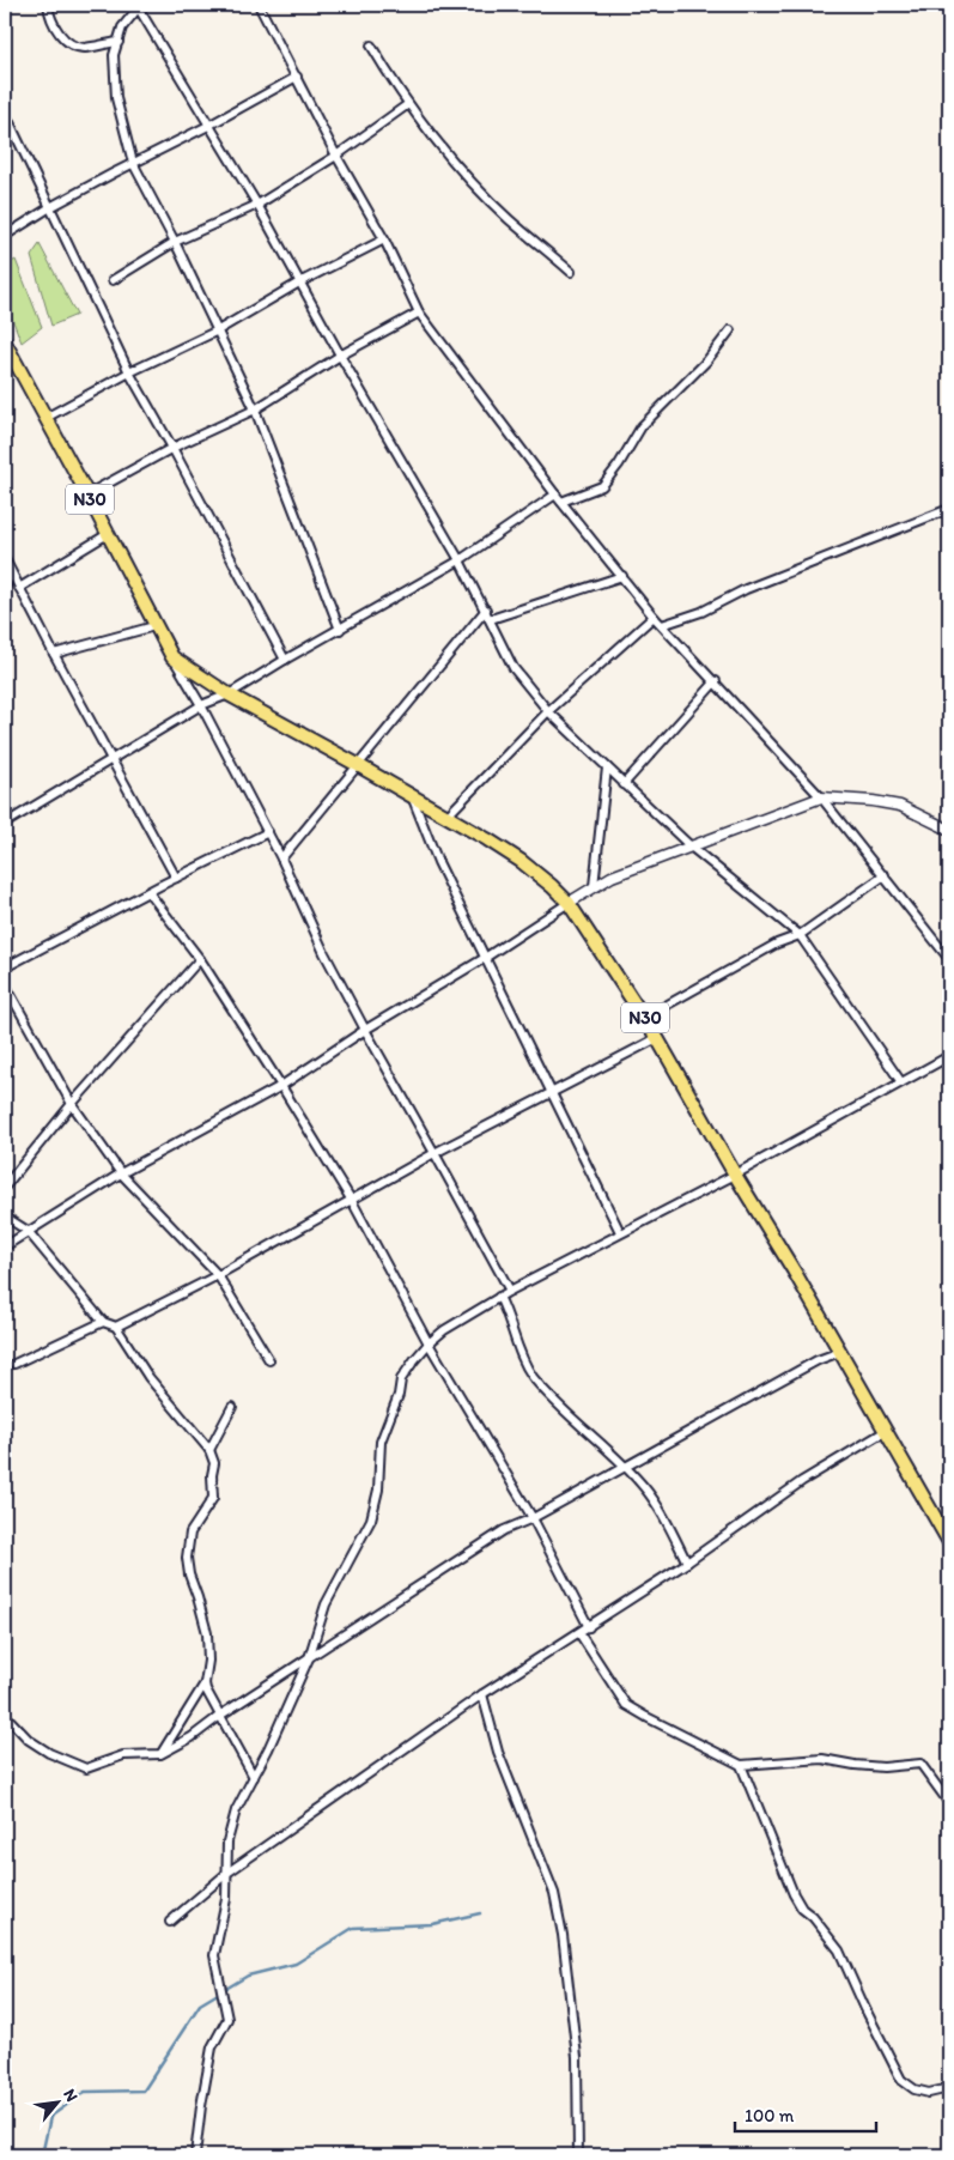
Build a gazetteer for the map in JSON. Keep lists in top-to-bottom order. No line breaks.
{"streets":{"main road":["N30"]},"scale_bar":"100 m","north":"top right"}
